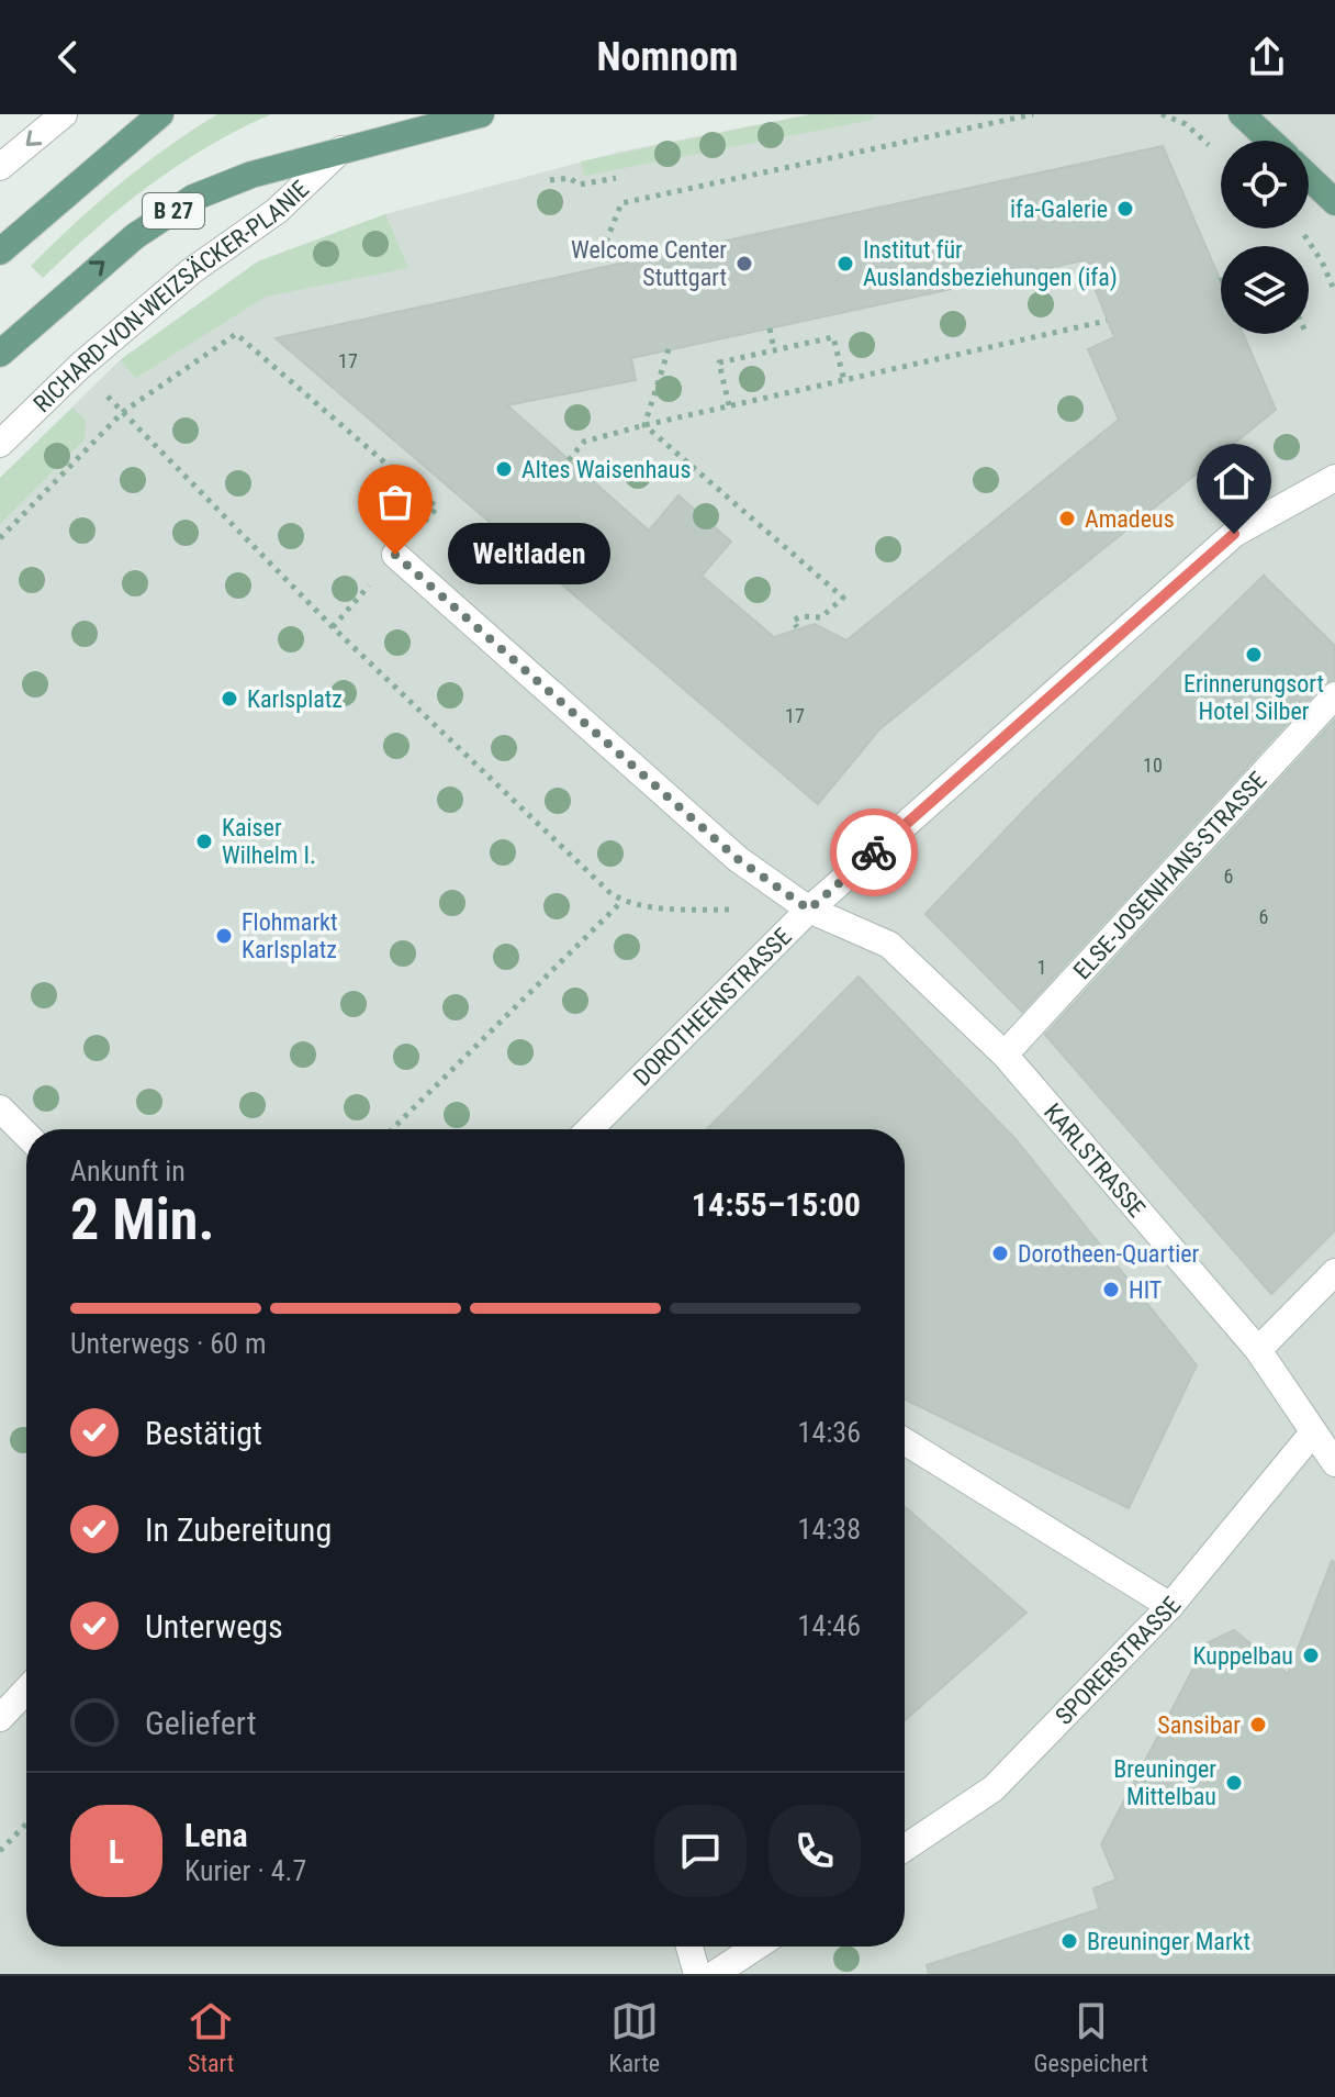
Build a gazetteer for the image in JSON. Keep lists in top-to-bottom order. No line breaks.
{"streets":{"main road":["B 27","RICHARD-VON-WEIZSÄCKER-PLANIE"],"street":["ELSE-JOSENHANS-STRASSE","DOROTHEENSTRASSE","KARLSTRASSE","SPORERSTRASSE"]},"crossings":[["ELSE-JOSENHANS-STRASSE","KARLSTRASSE"],["DOROTHEENSTRASSE","KARLSTRASSE"],["KARLSTRASSE","SPORERSTRASSE"]],"places":["ifa-Galerie","Welcome Center Stuttgart","Institut für Auslandsbeziehungen (ifa)","Altes Waisenhaus","Amadeus","Weltladen","Erinnerungsort Hotel Silber","Karlsplatz","Kaiser Wilhelm I.","Flohmarkt Karlsplatz","Dorotheen-Quartier","HIT","Kuppelbau","Sansibar","Breuninger Mittelbau","Breuninger Markt"],"house_numbers":["17","17","10","6","6","1"],"page":{"header":"Nomnom","bubble":"Weltladen","heading":["2 Min.","Ankunft in","14:55–15:00"],"panel":["Lena","Kurier · 4.7"],"bar":"Unterwegs · 60 m","list":[["Bestätigt","14:36"],["In Zubereitung","14:38"],["Unterwegs","14:46"],"Geliefert"],"round":"L","tabs":["Start","Karte","Gespeichert"]}}
